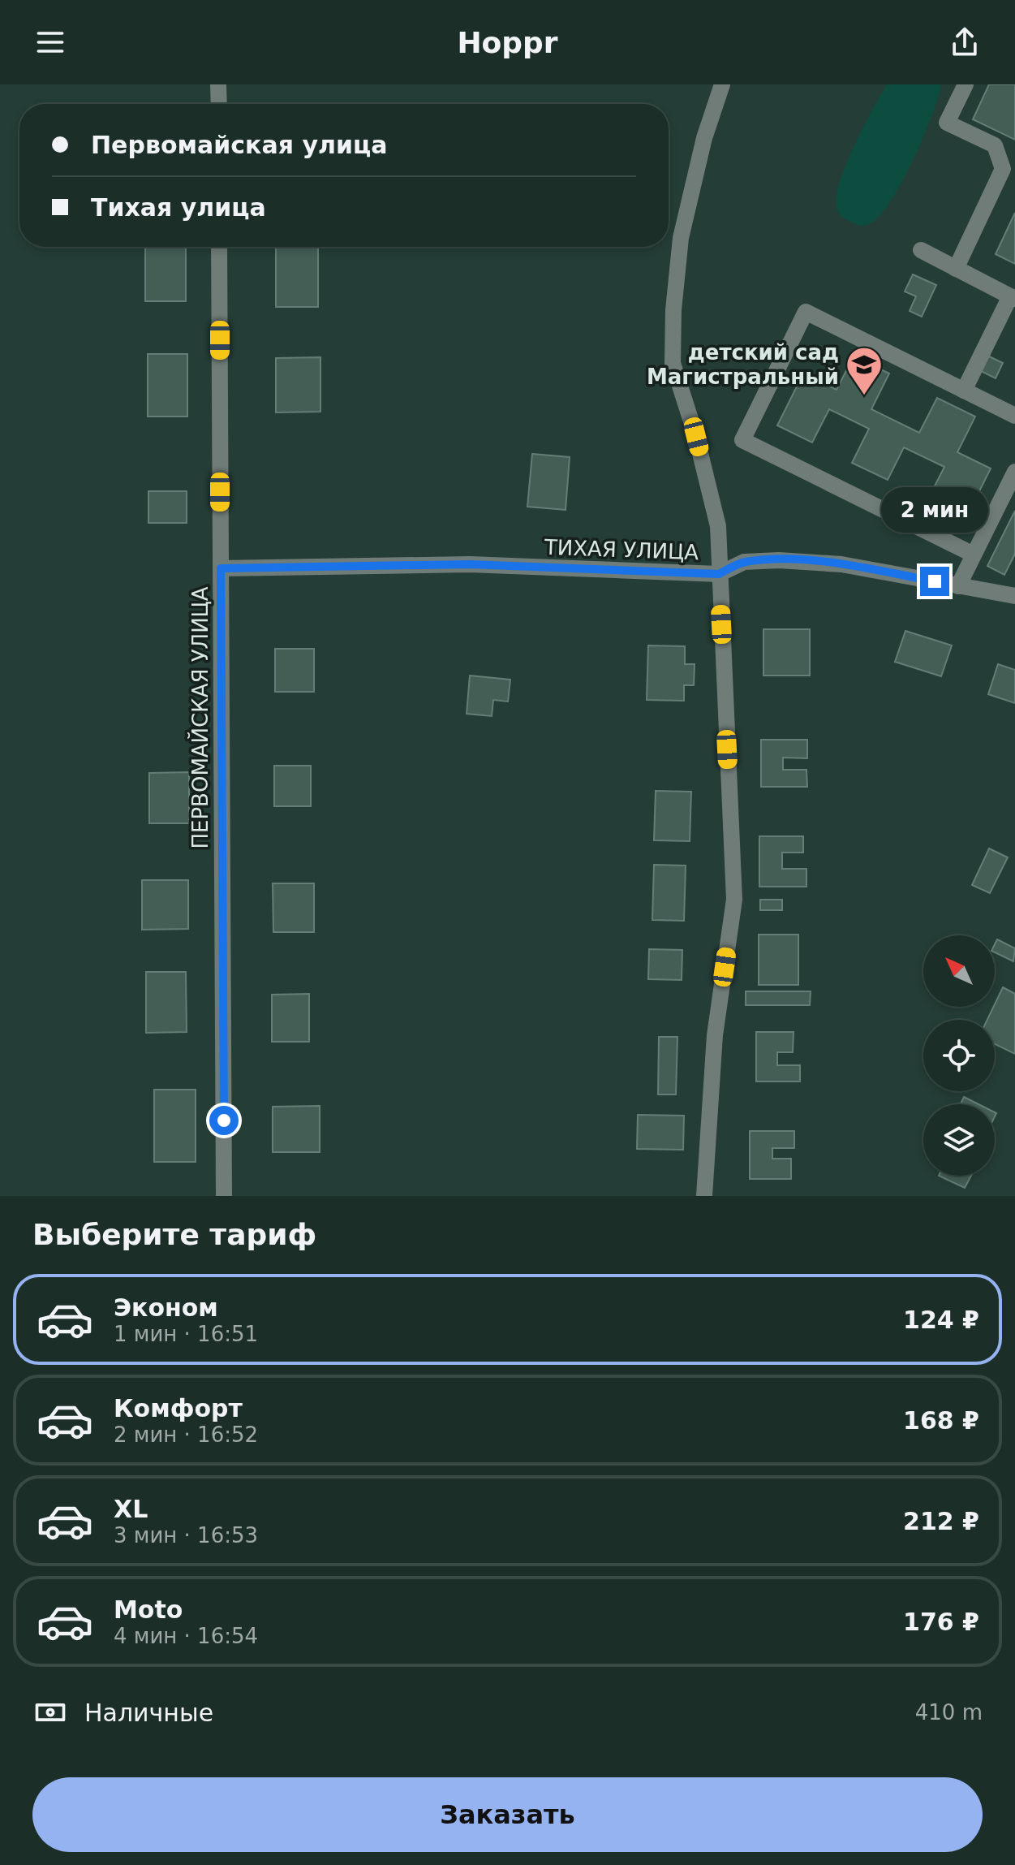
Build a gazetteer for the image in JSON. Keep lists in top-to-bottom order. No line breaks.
{"streets":{"street":["ТИХАЯ УЛИЦА","ПЕРВОМАЙСКАЯ УЛИЦА"]},"crossings":[["ТИХАЯ УЛИЦА","ПЕРВОМАЙСКАЯ УЛИЦА"]],"places":{"school or university":["детский сад Магистральный"]},"north":"top left","page":{"header":"Hoppr","banner":["Первомайская улица","Тихая улица"],"bubble":"2 мин","heading":"Выберите тариф","list":[{"name":"Эконом","note":"1 мин · 16:51","value":"124 ₽"},{"name":"Комфорт","note":"2 мин · 16:52","value":"168 ₽"},{"name":"XL","note":"3 мин · 16:53","value":"212 ₽"},{"name":"Moto","note":"4 мин · 16:54","value":"176 ₽"}],"pay":["Наличные","410 m"],"buttons":"Заказать"}}
